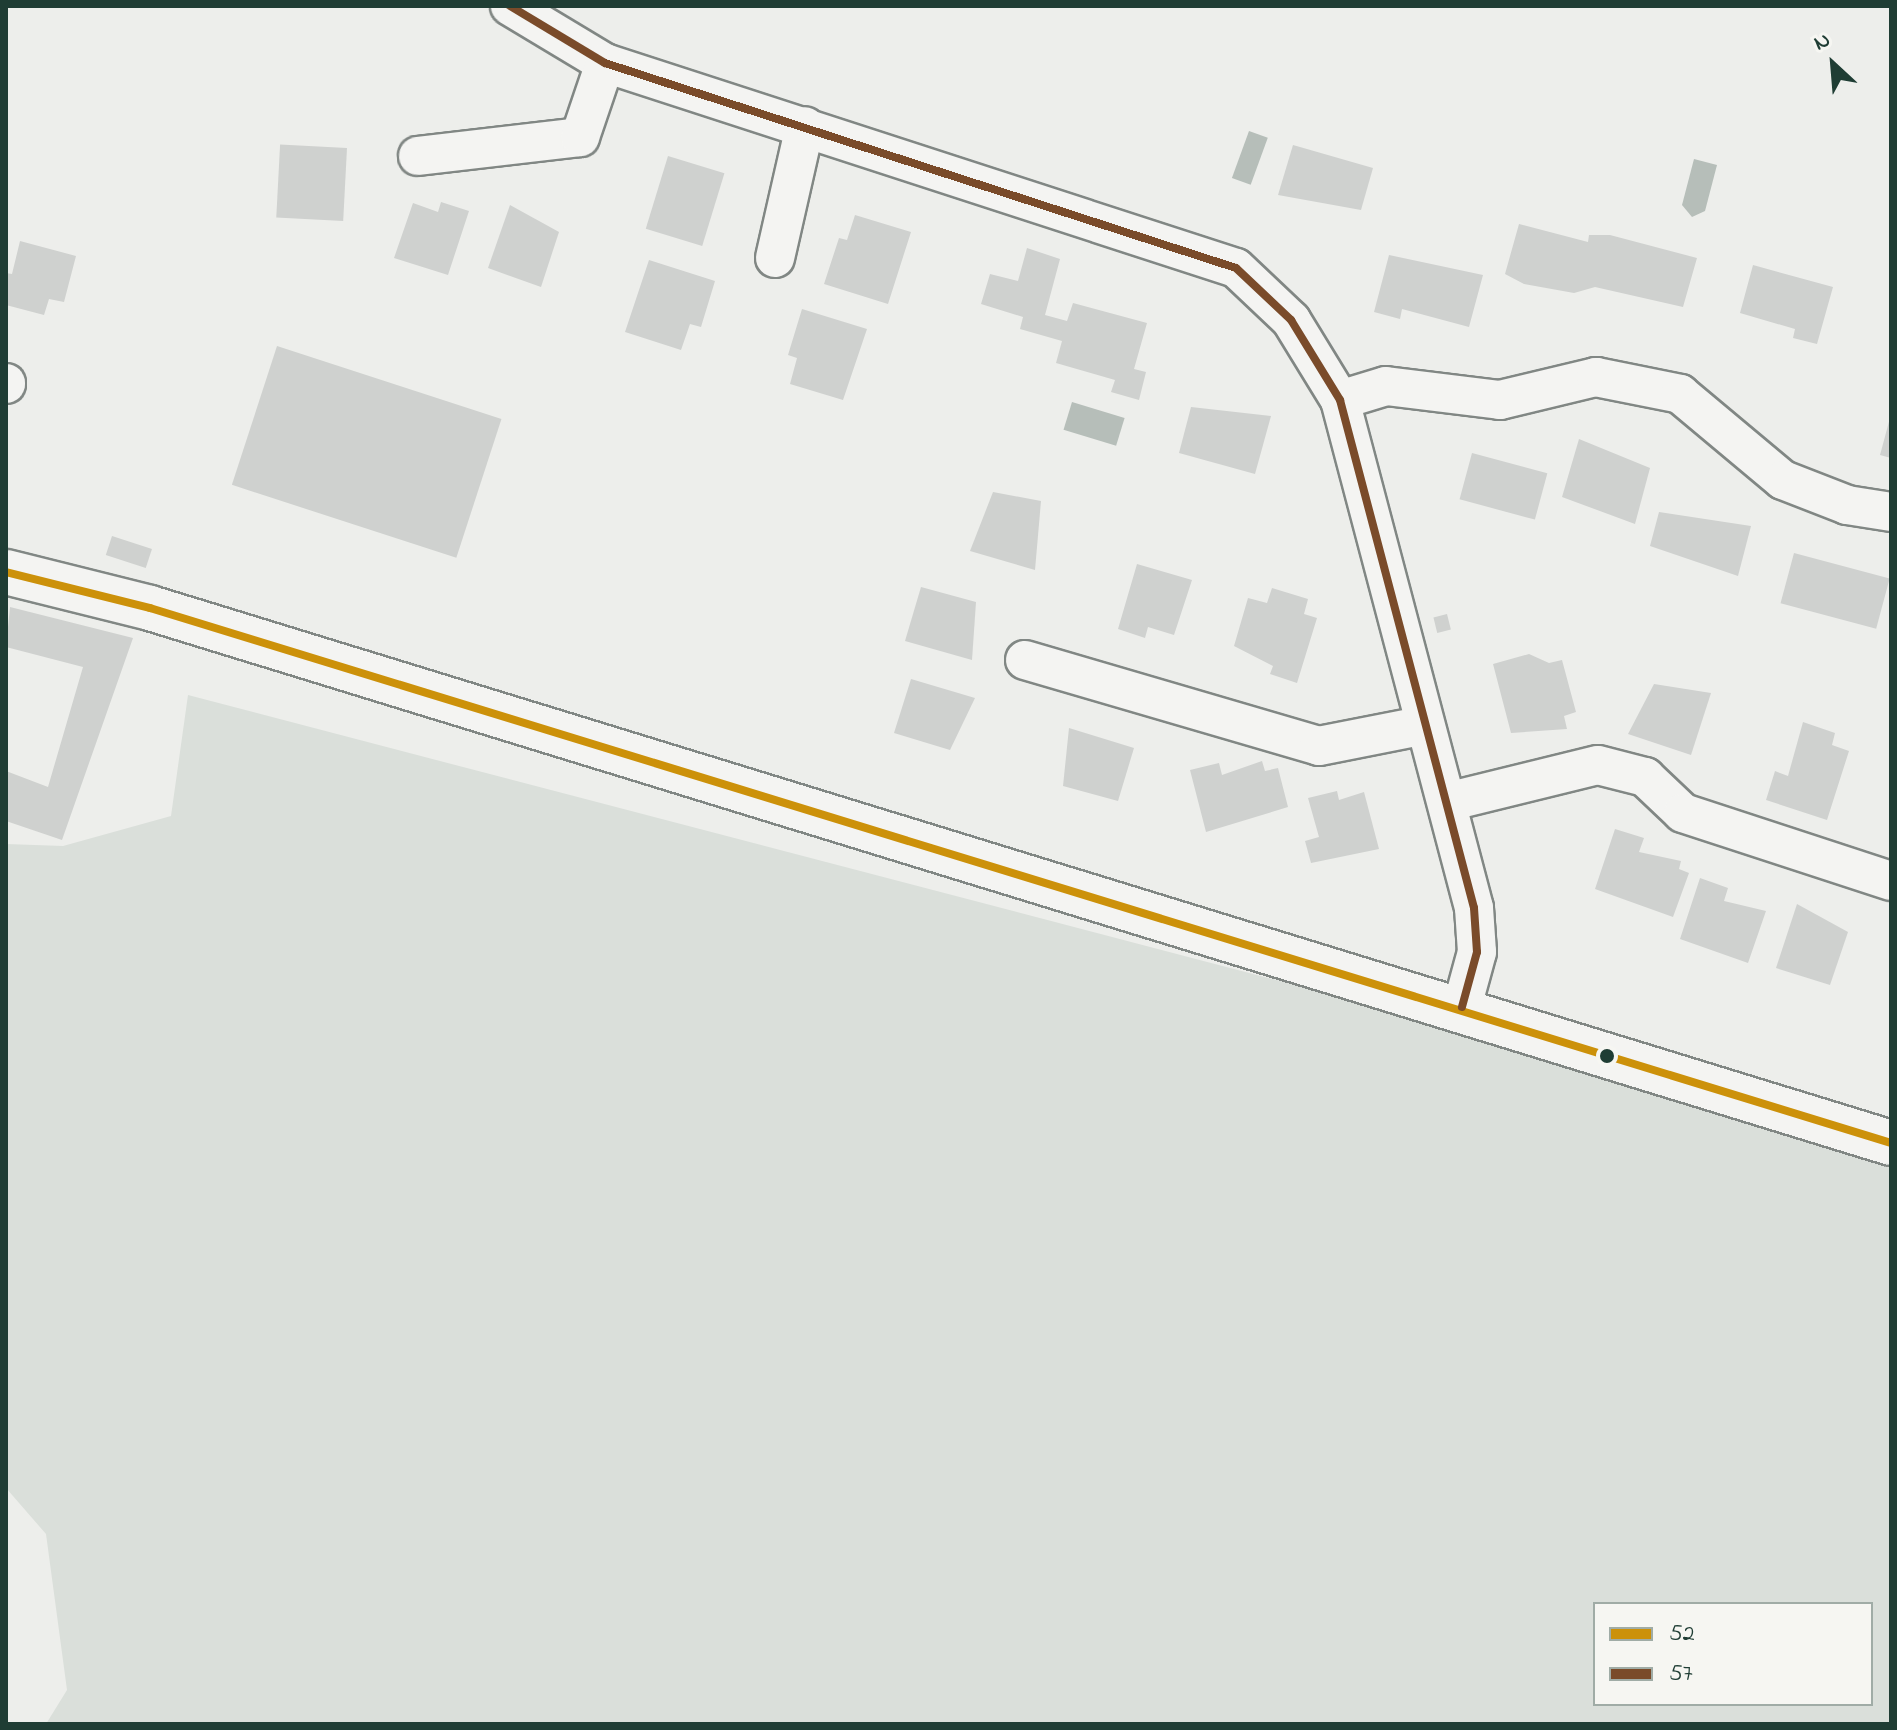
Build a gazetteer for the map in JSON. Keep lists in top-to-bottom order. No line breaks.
{"lines":["transit line 57","transit line 52"],"legend":["52","57"],"north":"top left"}
